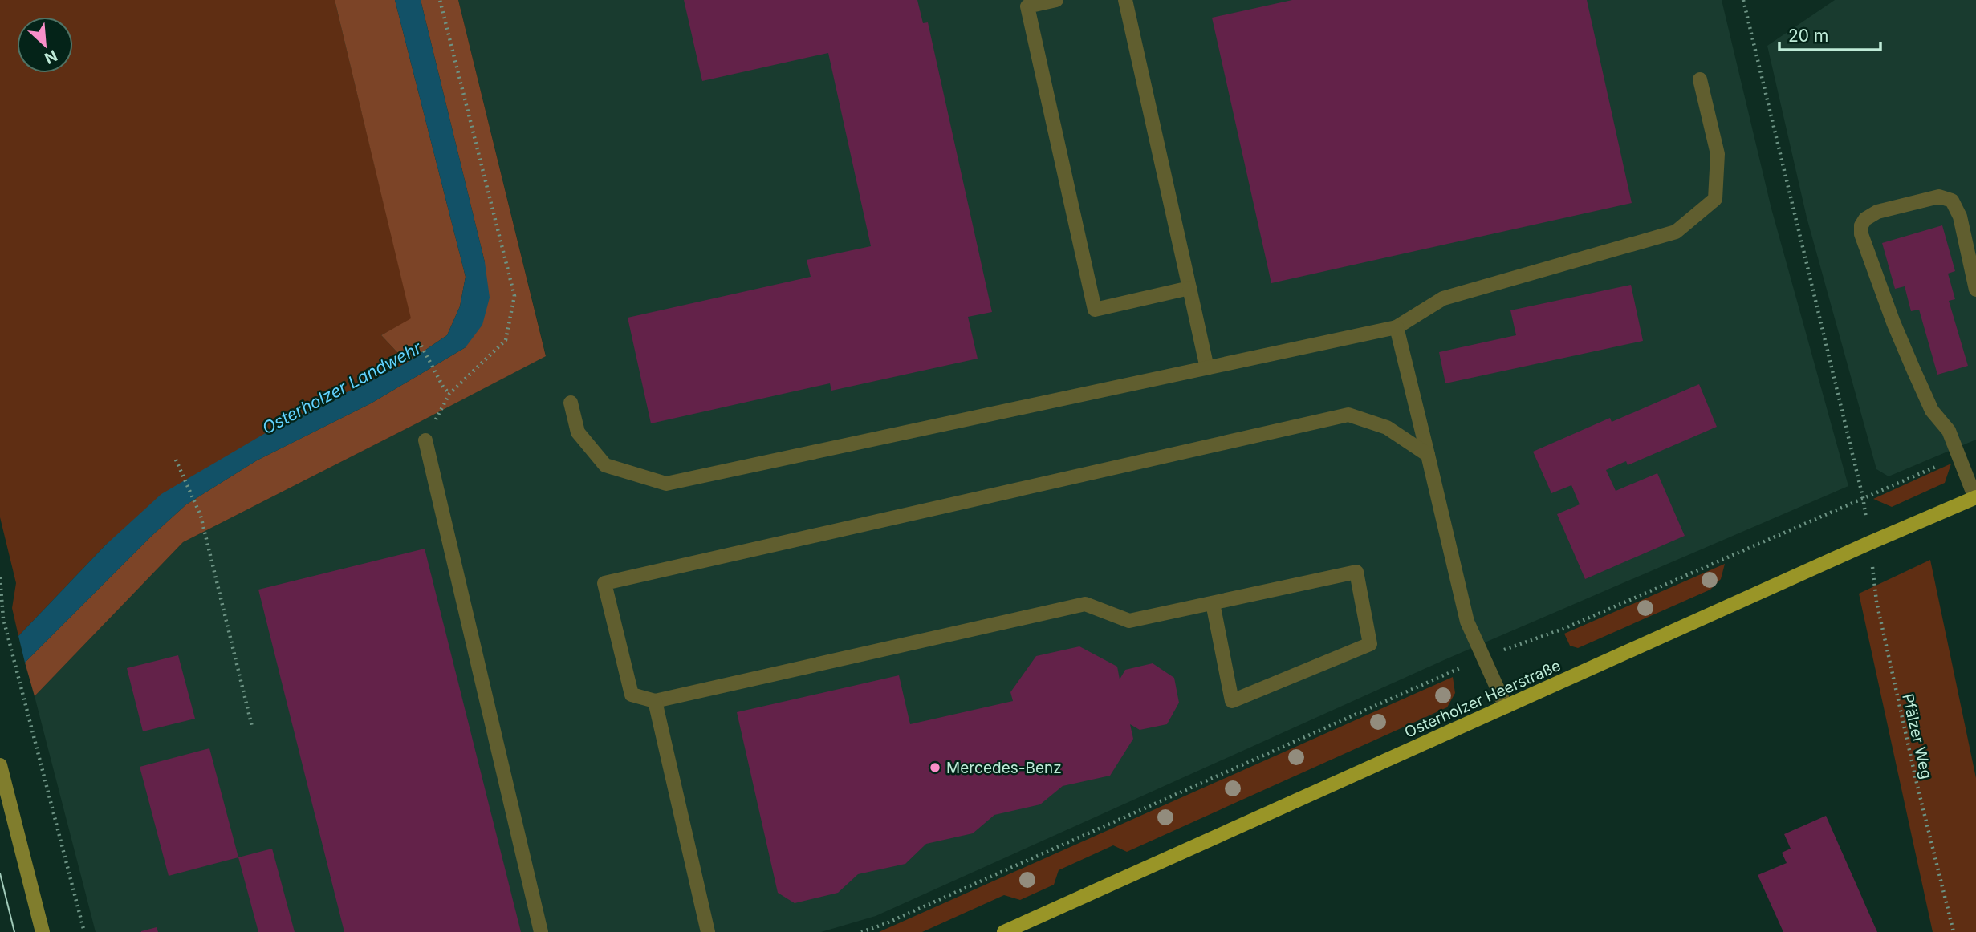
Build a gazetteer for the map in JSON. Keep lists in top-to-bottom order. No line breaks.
{"streets":{"main road":["Osterholzer Heerstraße"],"path":["Pfälzer Weg"]},"crossings":[["Osterholzer Heerstraße","Pfälzer Weg"]],"water":["Osterholzer Landwehr"],"places":["Mercedes-Benz"],"scale_bar":"20 m","north":"bottom right"}
